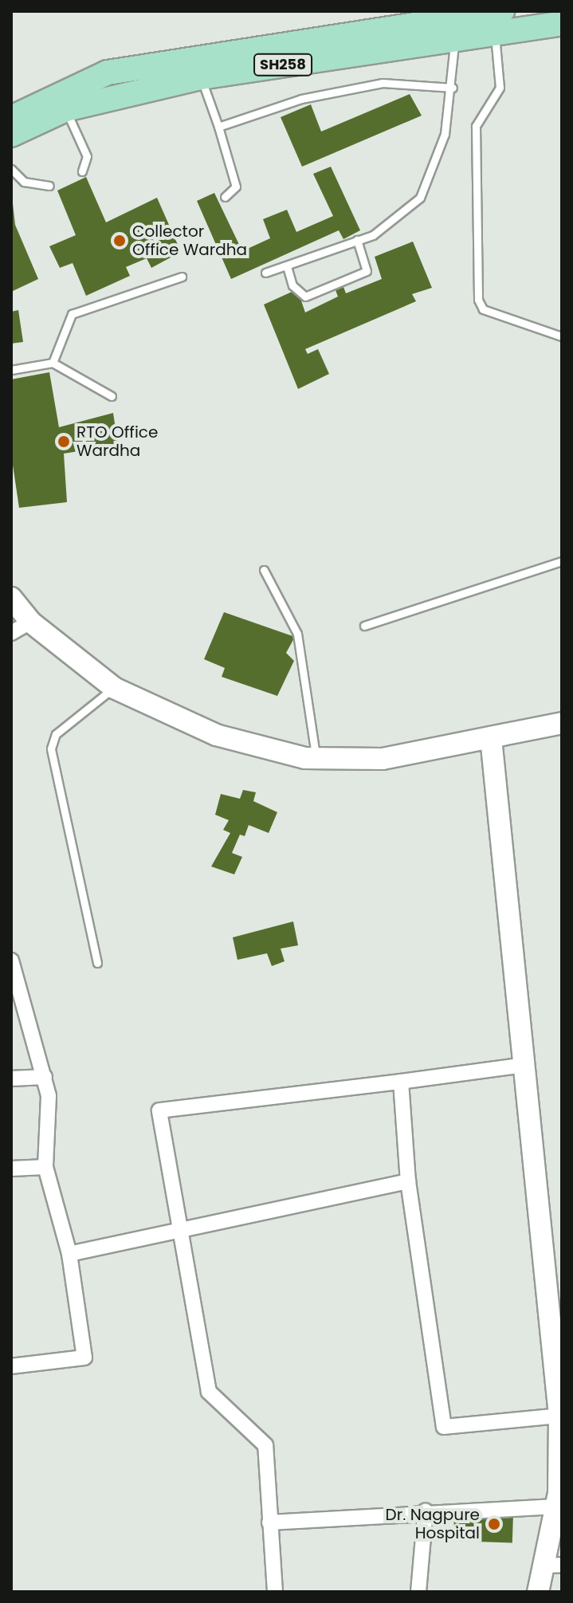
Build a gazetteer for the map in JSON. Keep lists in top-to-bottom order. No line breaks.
{"streets":{"main road":["SH258"]},"places":["Collector Office Wardha","RTO Office Wardha","Dr. Nagpure Hospital"]}
